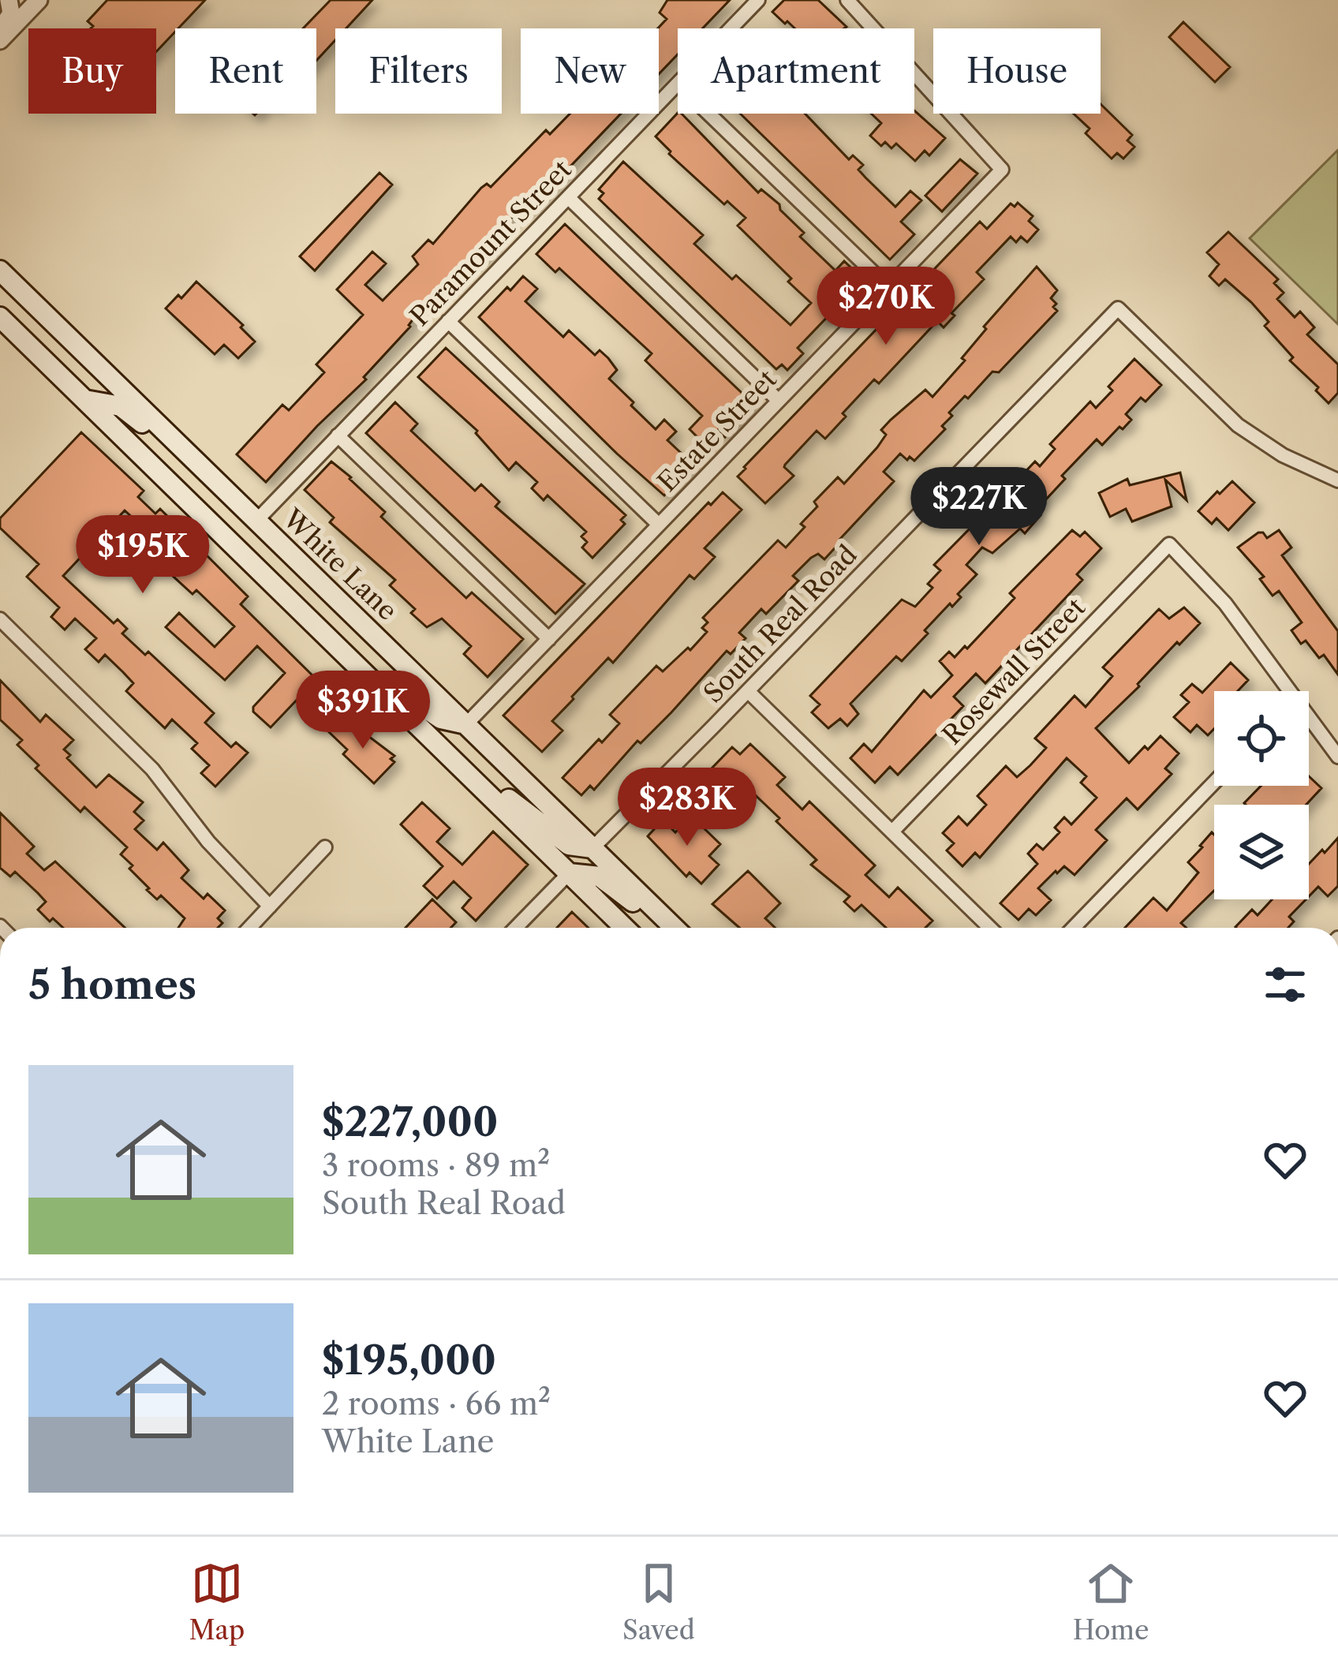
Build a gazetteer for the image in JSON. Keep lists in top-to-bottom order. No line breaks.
{"streets":{"main road":["White Lane"],"street":["Paramount Street","Estate Street","South Real Road","Rosewall Street"]},"crossings":[["Paramount Street","White Lane"],["Estate Street","White Lane"],["White Lane","South Real Road"]],"page":{"chip":["Buy","Rent","Filters","New","Apartment","House"],"price":["$270K","$227K","$195K","$391K","$283K"],"heading":"5 homes","list":[{"name":"$227,000","note":"3 rooms · 89 m² · South Real Road"},{"name":"$195,000","note":"2 rooms · 66 m² · White Lane"}],"tabs":["Map","Saved","Home"]}}
